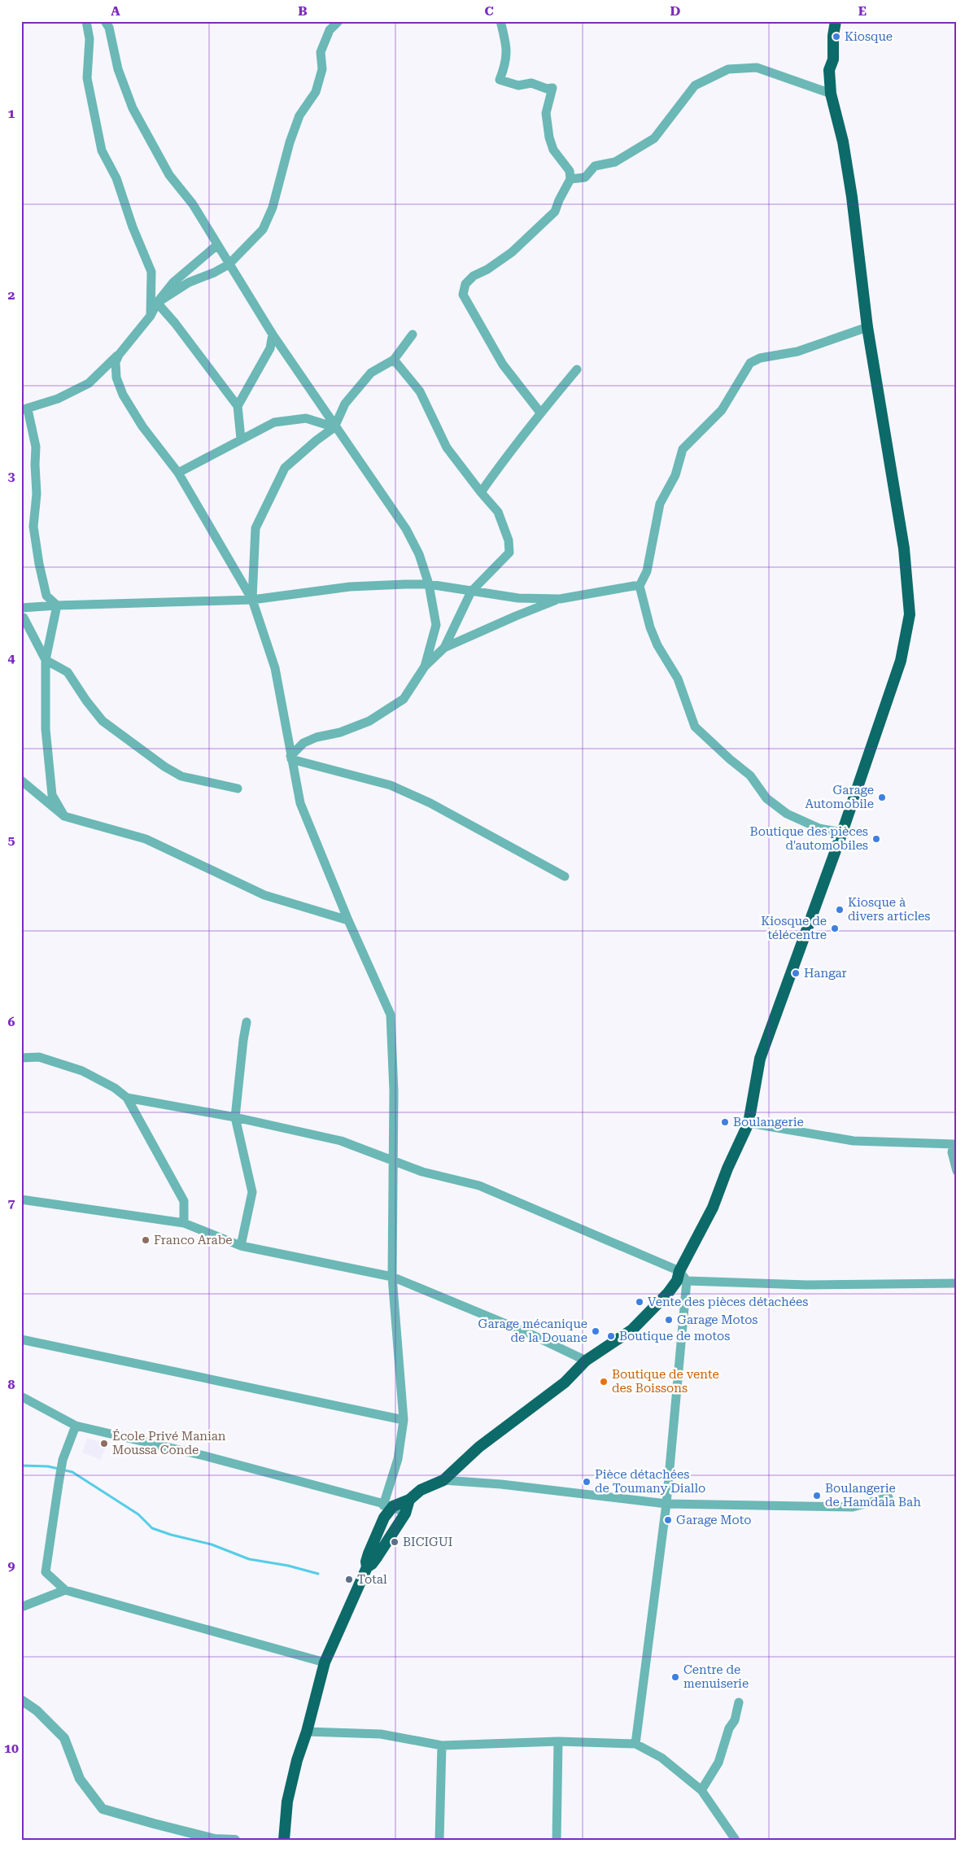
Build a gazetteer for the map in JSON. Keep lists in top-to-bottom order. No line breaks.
{"places":["Kiosque","Garage Automobile","Boutique des pièces d'automobiles","Kiosque à divers articles","Kiosque de télécentre","Hangar","Boulangerie","Franco Arabe","Vente des pièces détachées","Garage Motos","Garage mécanique de la Douane","Boutique de motos","Boutique de vente des Boissons","École Privé Manian Moussa Conde","Pièce détachées de Toumany Diallo","Boulangerie de Hamdala Bah","Garage Moto","BICIGUI","Total","Centre de menuiserie"],"grid":{"columns":["A","B","C","D","E"],"rows":["1","2","3","4","5","6","7","8","9","10"]}}
